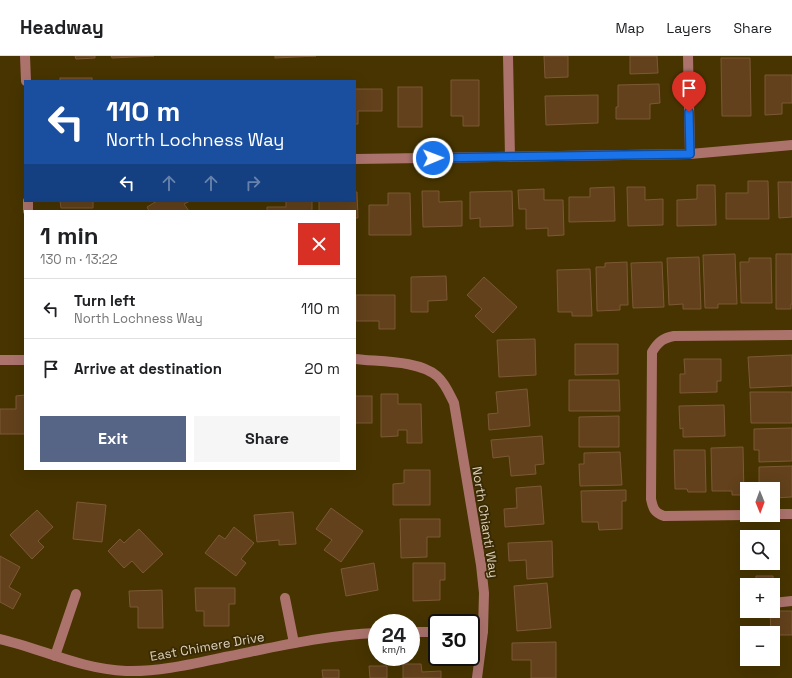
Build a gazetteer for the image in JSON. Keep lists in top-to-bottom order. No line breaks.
{"streets":{"street":["North Chianti Way","East Chimere Drive"]},"north":"bottom","page":{"header":"Headway","nav":["Map","Layers","Share"],"turn":["110 m","North Lochness Way"],"heading":["1 min","130 m · 13:22"],"list":[{"name":"Turn left","note":"North Lochness Way","value":"110 m"},{"name":"Arrive at destination","value":"20 m"}],"buttons":["Exit","Share"],"map_buttons":["+","−"],"speed":"24 km/h","limit":"30"}}
